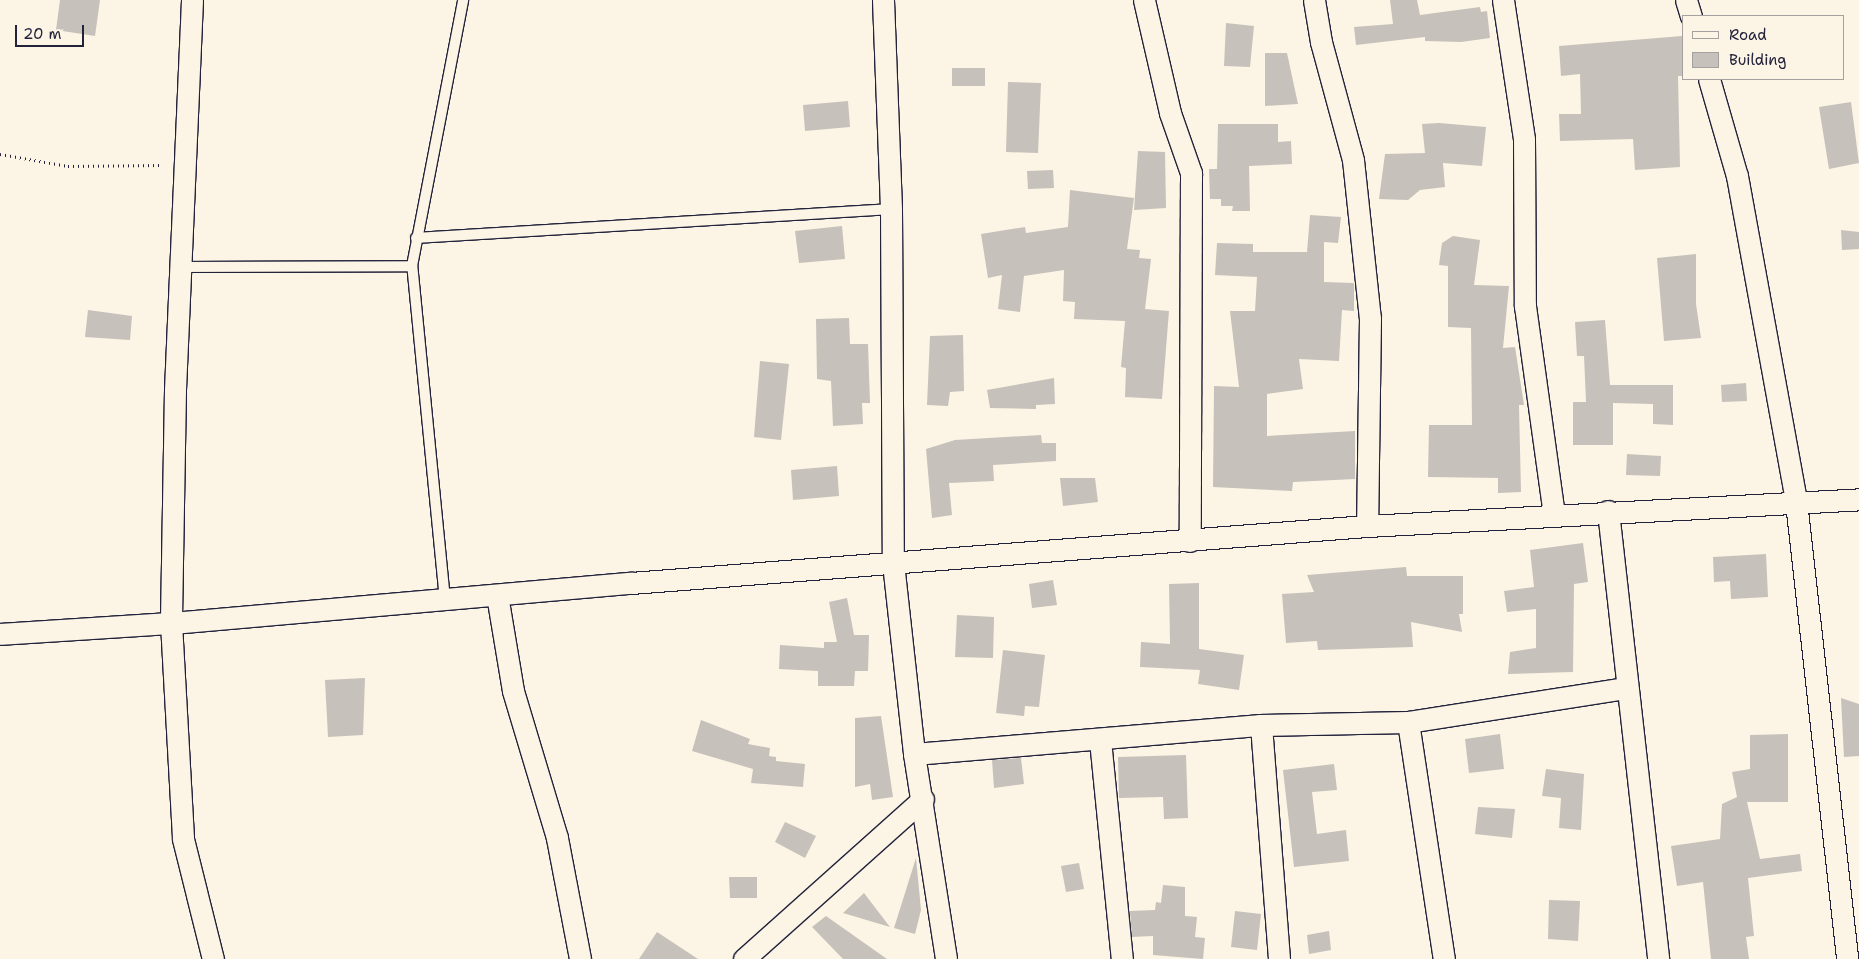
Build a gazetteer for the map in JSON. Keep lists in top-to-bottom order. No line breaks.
{"legend":["Road","Building"],"scale_bar":"20 m"}
